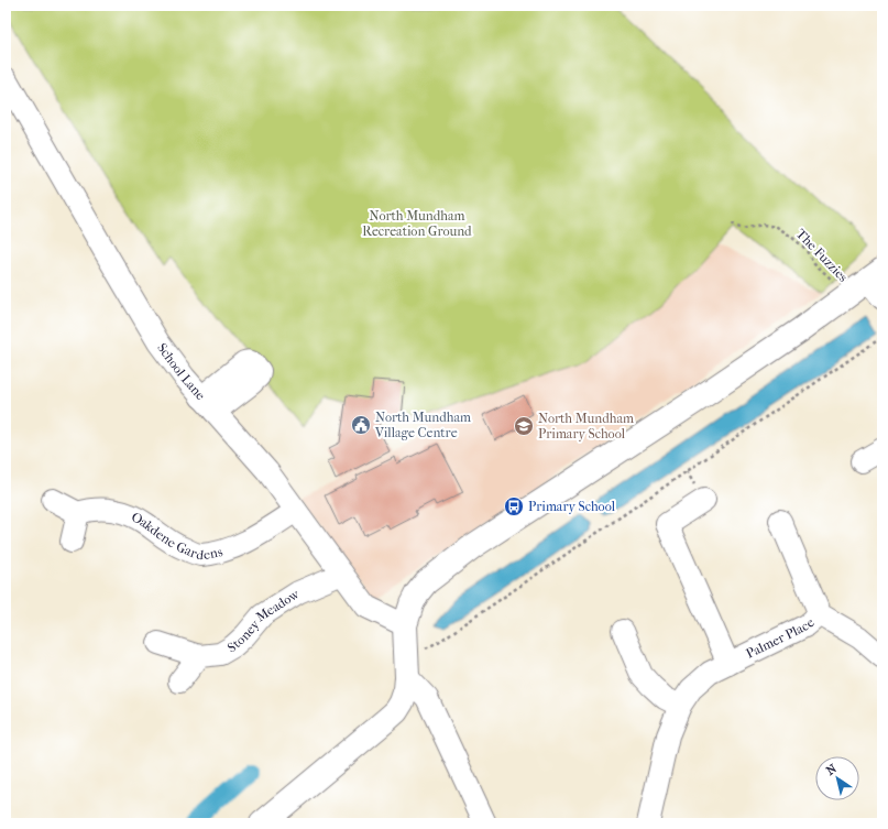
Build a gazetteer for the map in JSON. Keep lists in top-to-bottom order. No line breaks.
{"streets":{"street":["School Lane","Oakdene Gardens","Stoney Meadow","Palmer Place"],"path":["The Fuzzies"]},"crossings":[["School Lane","Oakdene Gardens"],["School Lane","Stoney Meadow"]],"parks":["North Mundham Recreation Ground"],"places":{"public building":["North Mundham Village Centre"],"school or university":["North Mundham Primary School"],"bus stop":["Primary School"]},"north":"top left"}
